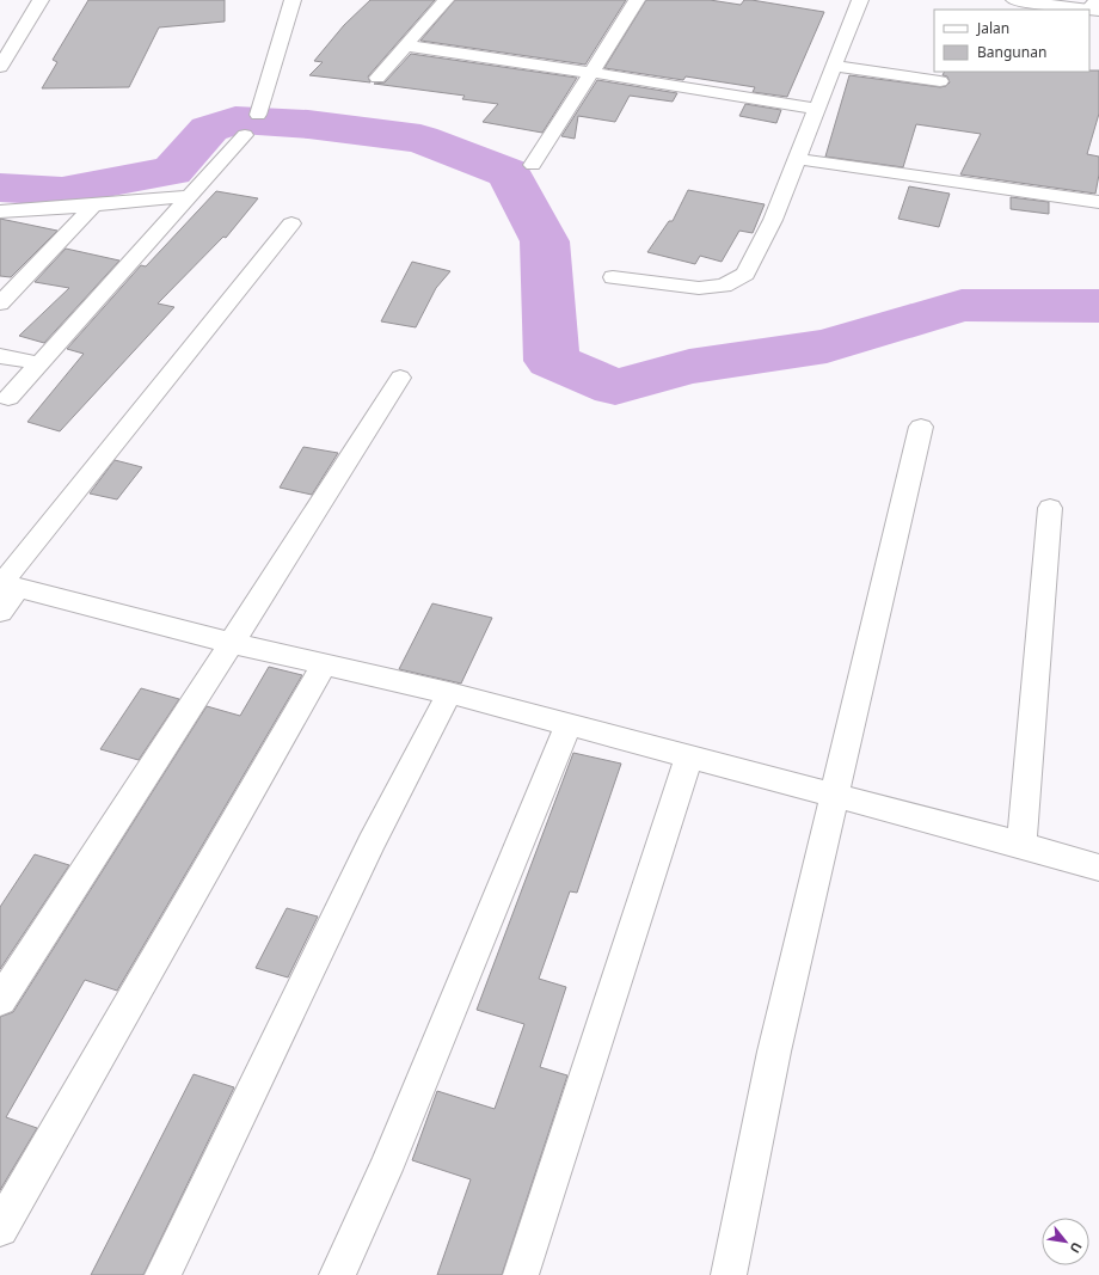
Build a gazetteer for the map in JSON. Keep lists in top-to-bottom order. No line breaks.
{"legend":["Jalan","Bangunan"],"north":"bottom right"}
